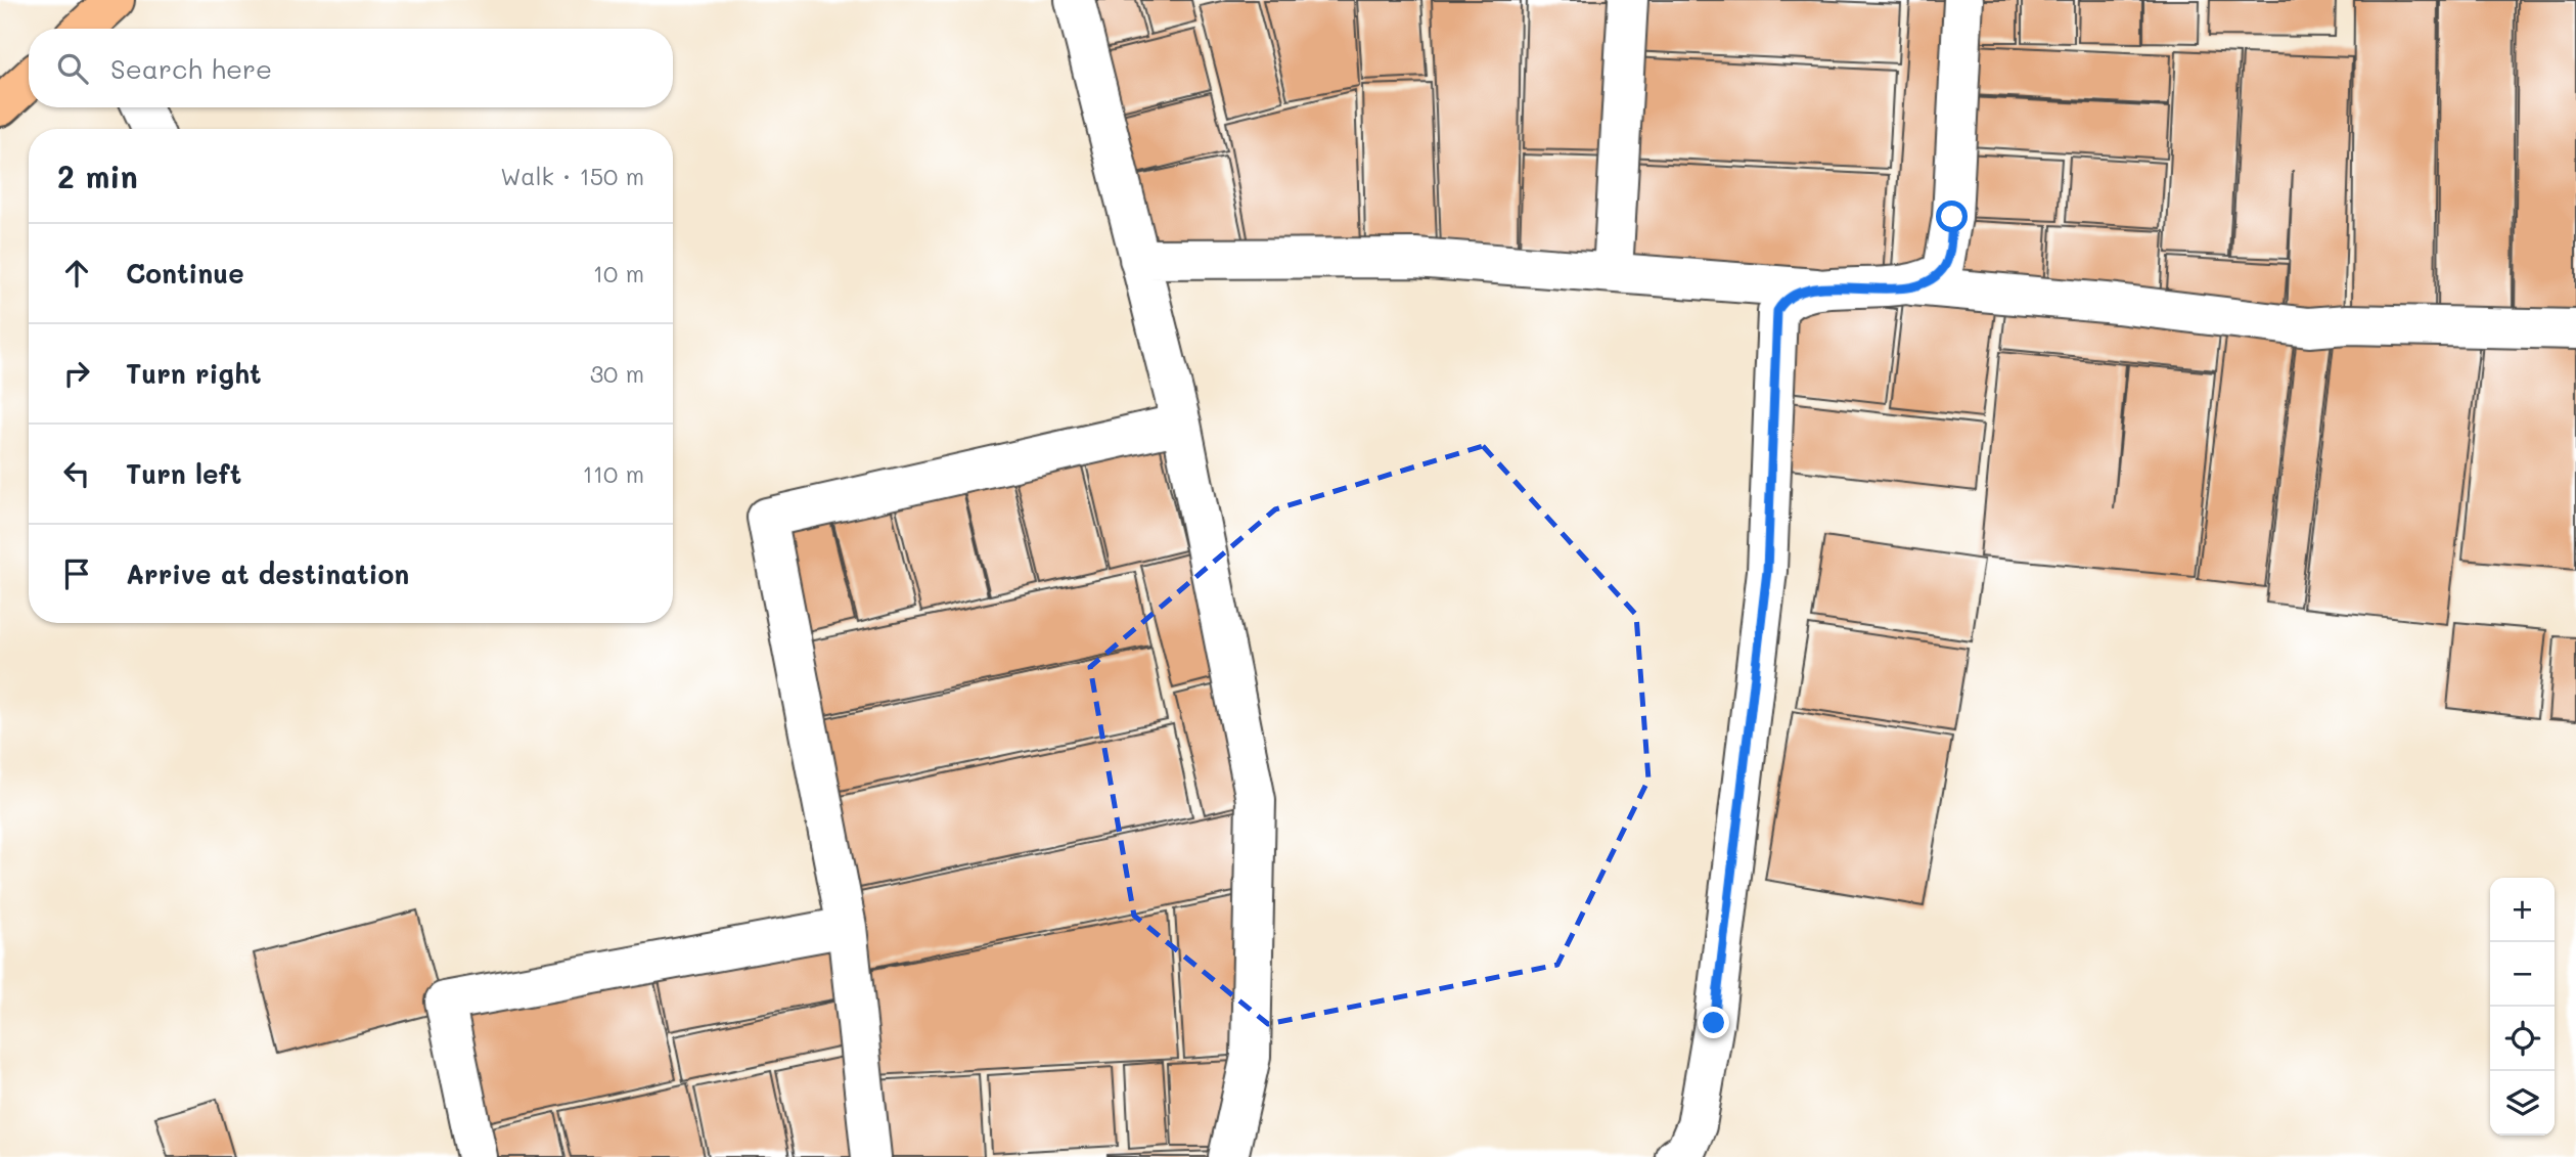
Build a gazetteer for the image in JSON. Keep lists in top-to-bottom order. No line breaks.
{"page":{"search":"Search here","heading":["2 min","Walk · 150 m"],"list":[["Continue","10 m"],["Turn right","30 m"],["Turn left","110 m"],"Arrive at destination"],"map_buttons":["+","−"]}}
